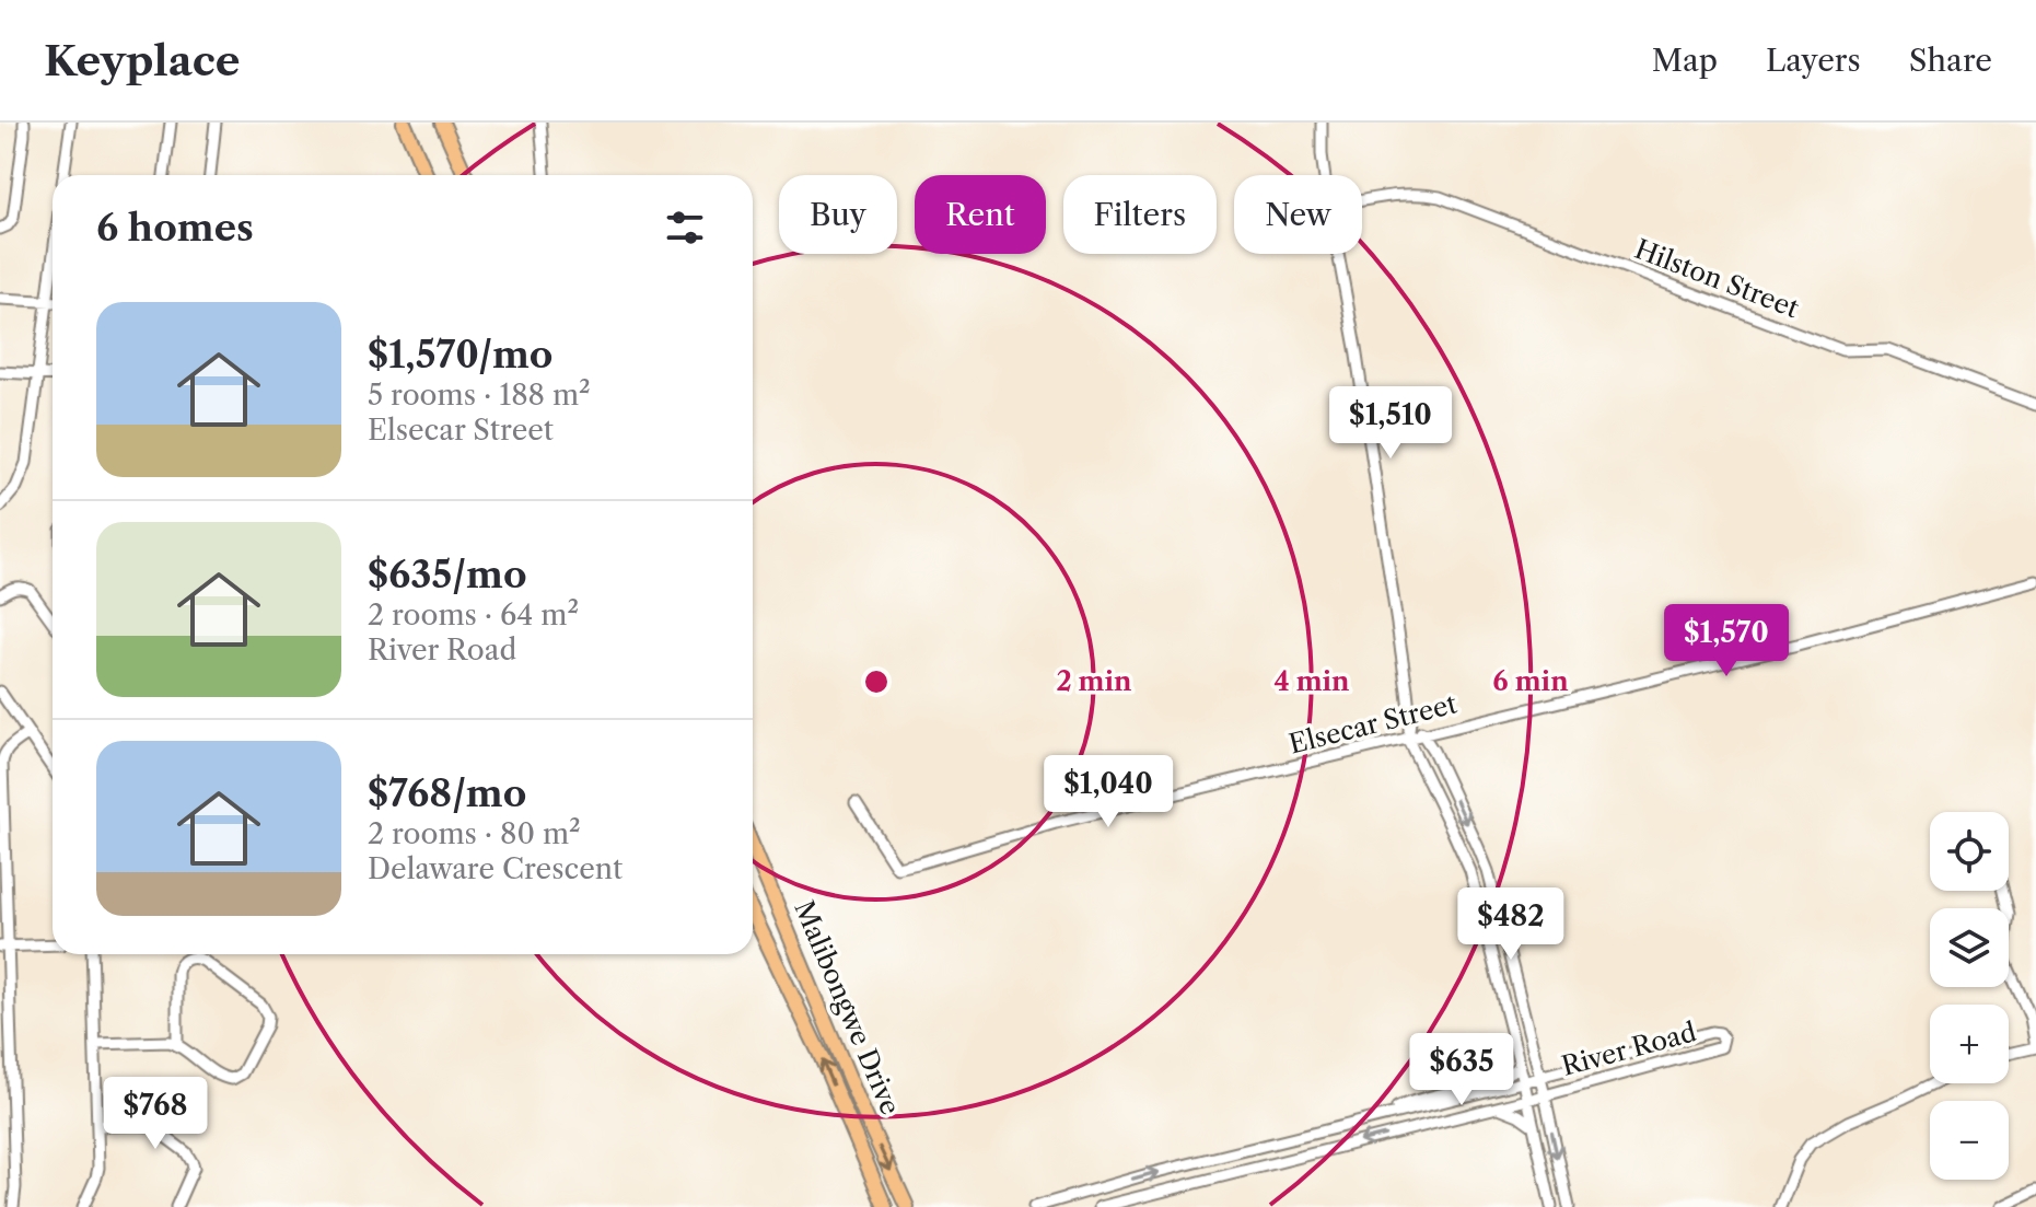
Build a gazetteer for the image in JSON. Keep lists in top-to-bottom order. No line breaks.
{"streets":{"main road":["Malibongwe Drive"],"street":["Hilston Street","Elsecar Street","River Road"]},"page":{"header":"Keyplace","nav":["Map","Layers","Share"],"chip":["Buy","Rent","Filters","New"],"heading":"6 homes","list":[{"name":"$1,570/mo","note":"5 rooms · 188 m² · Elsecar Street"},{"name":"$635/mo","note":"2 rooms · 64 m² · River Road"},{"name":"$768/mo","note":"2 rooms · 80 m² · Delaware Crescent"}],"price":["$1,510","$1,570","$1,040","$482","$635","$768"],"map_buttons":["+","−"]},"rings":["2 min","4 min","6 min"]}
